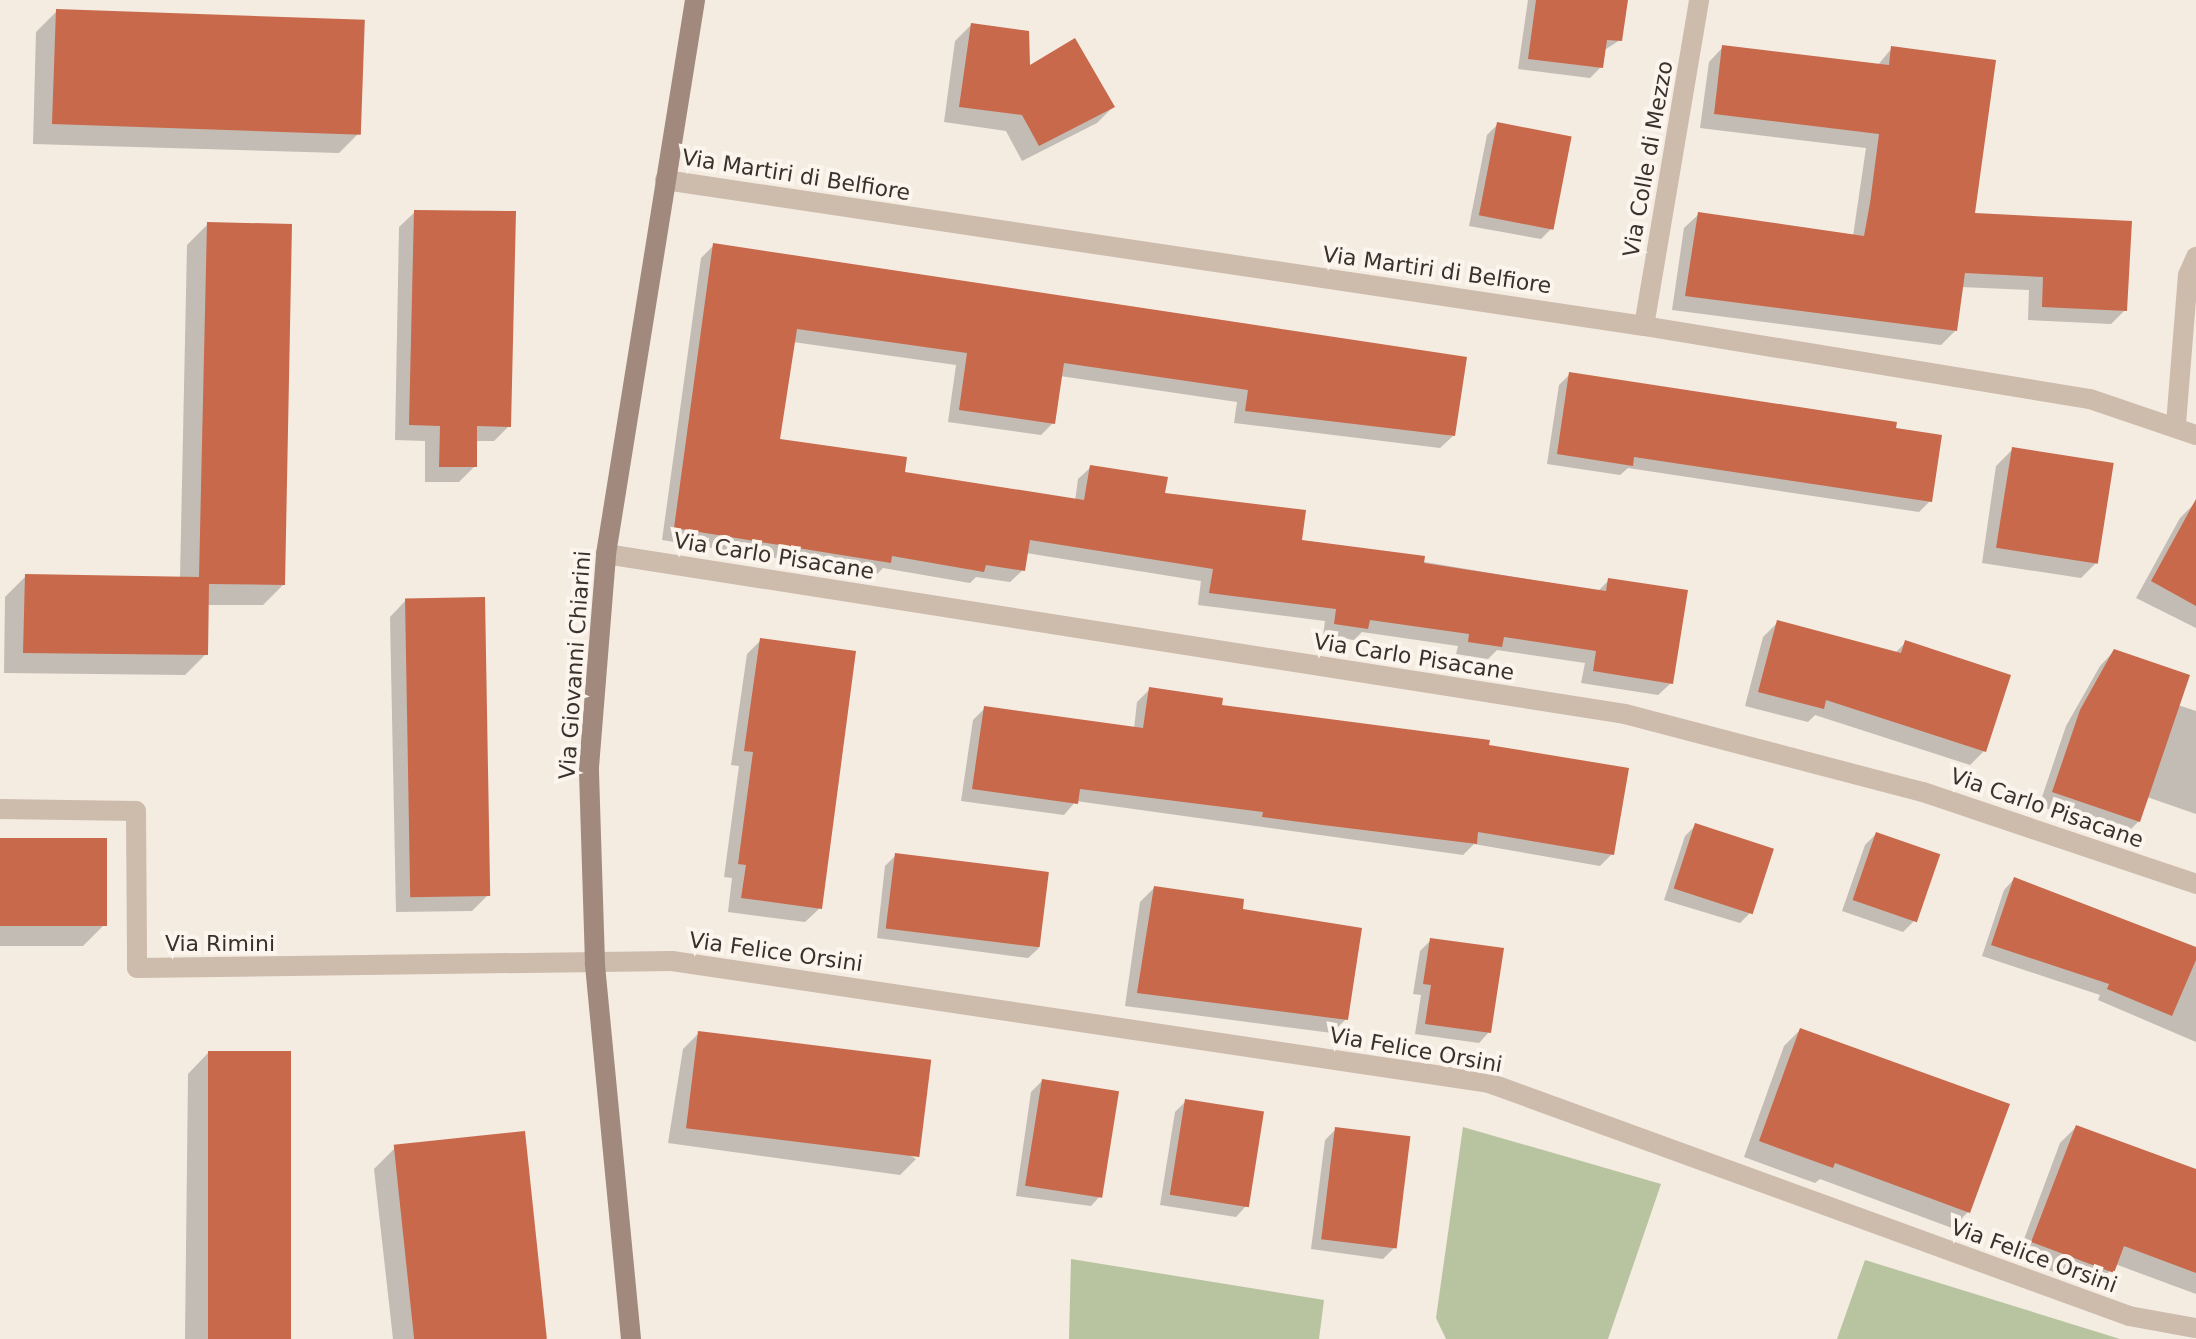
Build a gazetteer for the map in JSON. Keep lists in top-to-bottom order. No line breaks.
{"streets":{"main road":["Via Giovanni Chiarini"],"street":["Via Colle di Mezzo","Via Martiri di Belfiore","Via Carlo Pisacane","Via Rimini","Via Felice Orsini"]},"crossings":[["Via Colle di Mezzo","Via Martiri di Belfiore"],["Via Martiri di Belfiore","Via Giovanni Chiarini"],["Via Carlo Pisacane","Via Giovanni Chiarini"],["Via Giovanni Chiarini","Via Rimini"],["Via Giovanni Chiarini","Via Felice Orsini"],["Via Rimini","Via Felice Orsini"]]}
